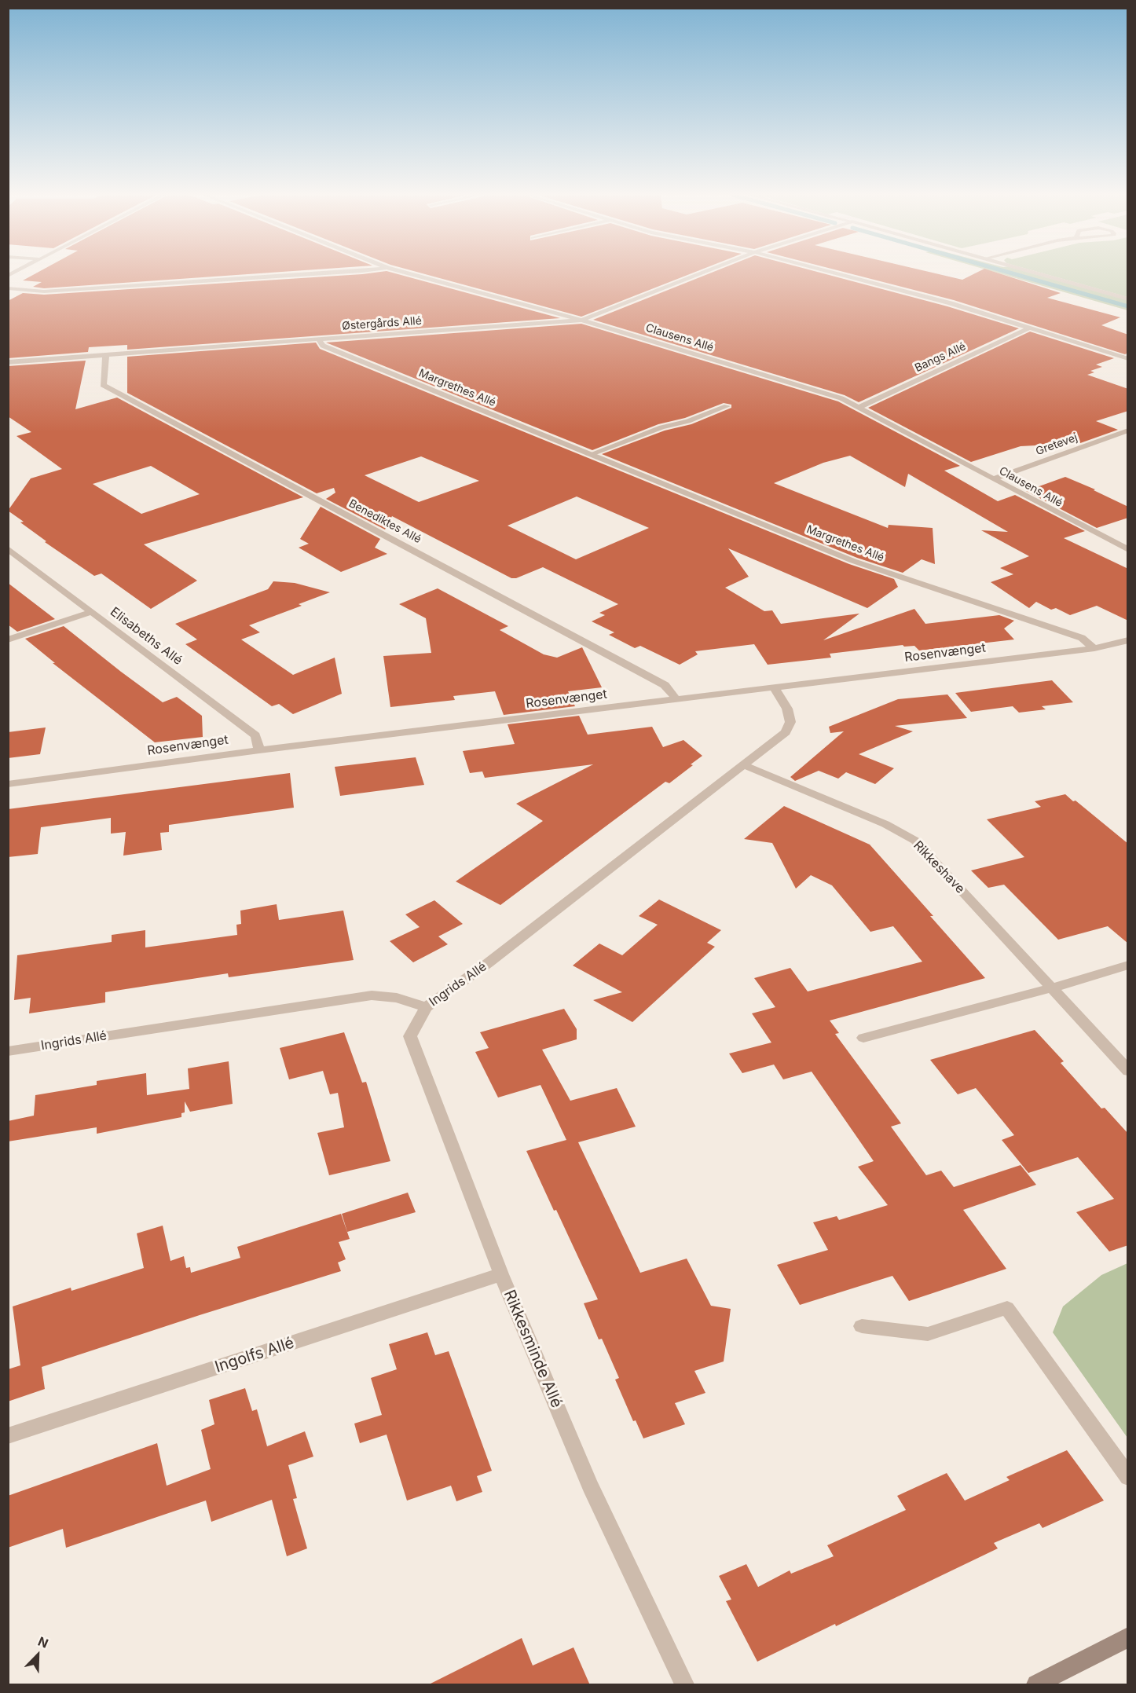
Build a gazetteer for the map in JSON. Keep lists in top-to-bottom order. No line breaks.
{"streets":{"street":["Østergårds Allé","Clausens Allé","Bangs Allé","Margrethes Allé","Gretevej","Benediktes Allé","Elisabeths Allé","Rosenvænget","Rikkeshave","Ingrids Allé","Rikkesminde Allé","Ingolfs Allé"]},"crossings":[["Østergårds Allé","Clausens Allé"],["Østergårds Allé","Margrethes Allé"],["Østergårds Allé","Benediktes Allé"],["Clausens Allé","Bangs Allé"],["Clausens Allé","Gretevej"],["Margrethes Allé","Rosenvænget"],["Benediktes Allé","Rosenvænget"],["Elisabeths Allé","Rosenvænget"],["Rosenvænget","Ingrids Allé"],["Rikkeshave","Ingrids Allé"],["Ingrids Allé","Rikkesminde Allé"],["Rikkesminde Allé","Ingolfs Allé"]],"north":"top right"}
